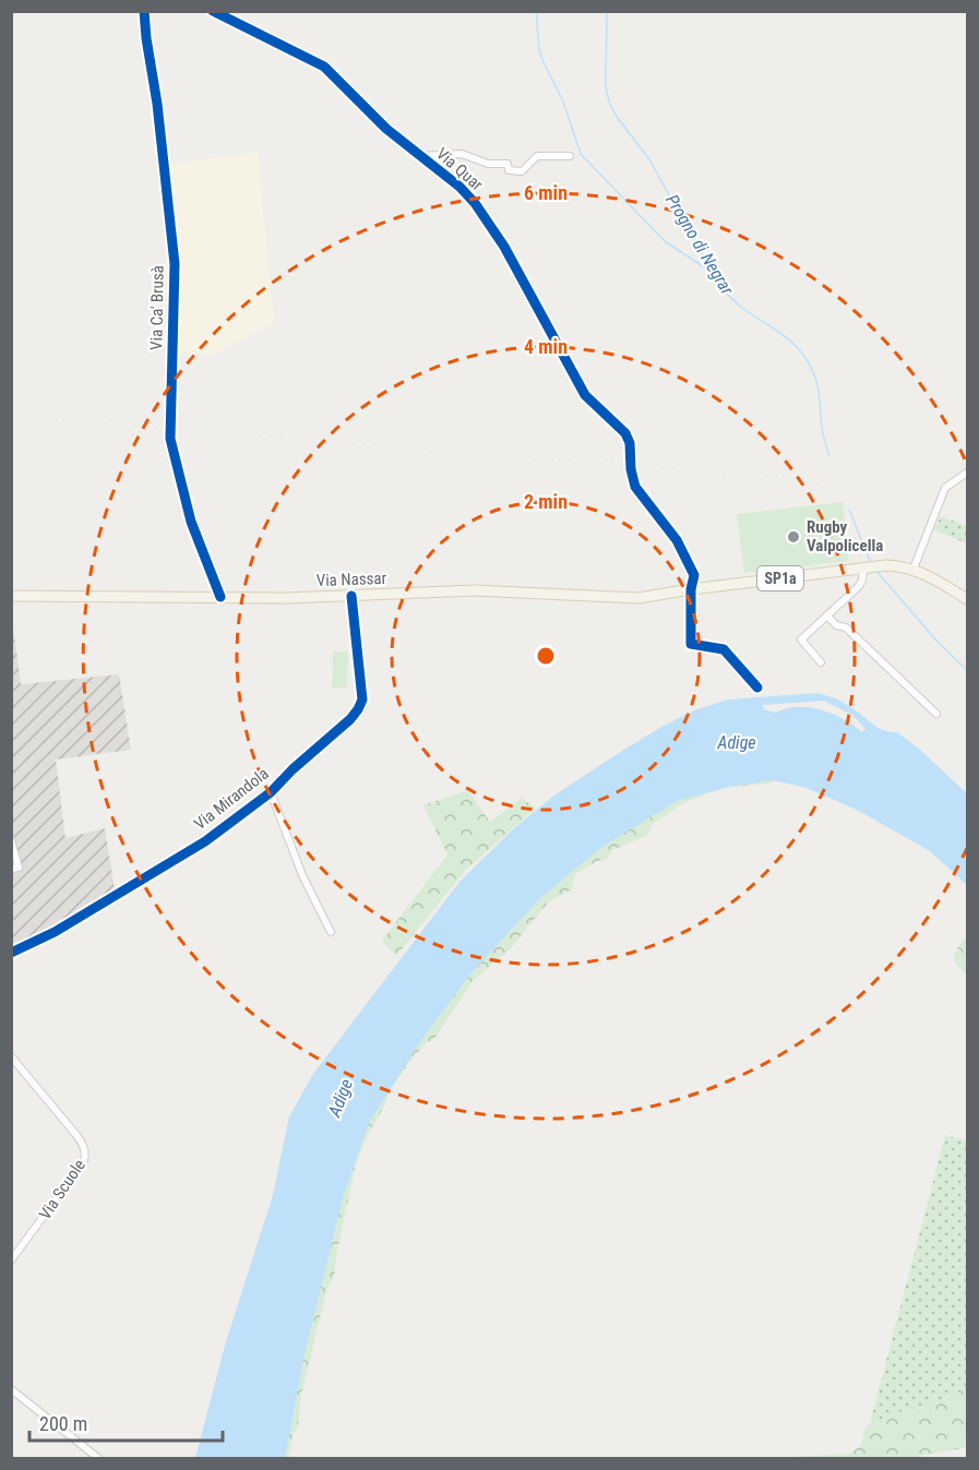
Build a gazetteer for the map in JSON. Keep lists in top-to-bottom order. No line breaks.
{"streets":{"main road":["SP1a","Via Nassar"],"street":["Via Quar","Via Ca' Brusà","Via Mirandola","Via Scuole"]},"crossings":[["Via Ca' Brusà","Via Nassar"],["Via Nassar","Via Mirandola"]],"water":["Progno di Negrar","Adige"],"places":["Rugby Valpolicella"],"scale_bar":"200 m","rings":["6 min","4 min","2 min"]}
